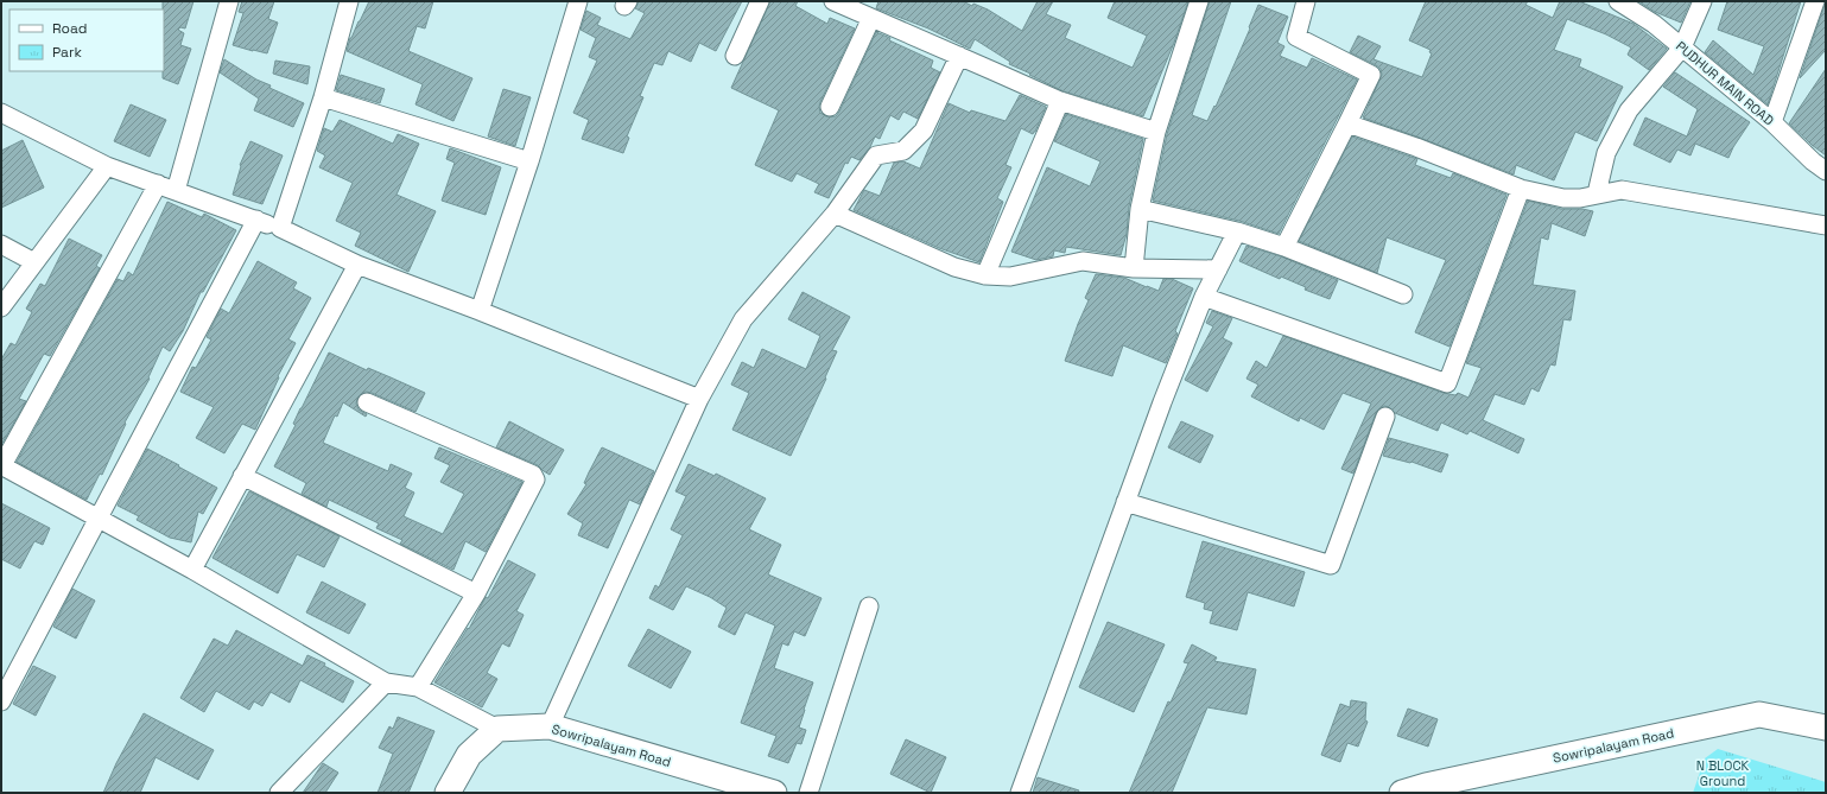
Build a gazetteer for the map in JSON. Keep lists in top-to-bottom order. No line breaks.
{"streets":{"street":["PUDHUR MAIN ROAD","Sowripalayam Road"]},"parks":["N BLOCK Ground"],"legend":["Road","Park"]}
